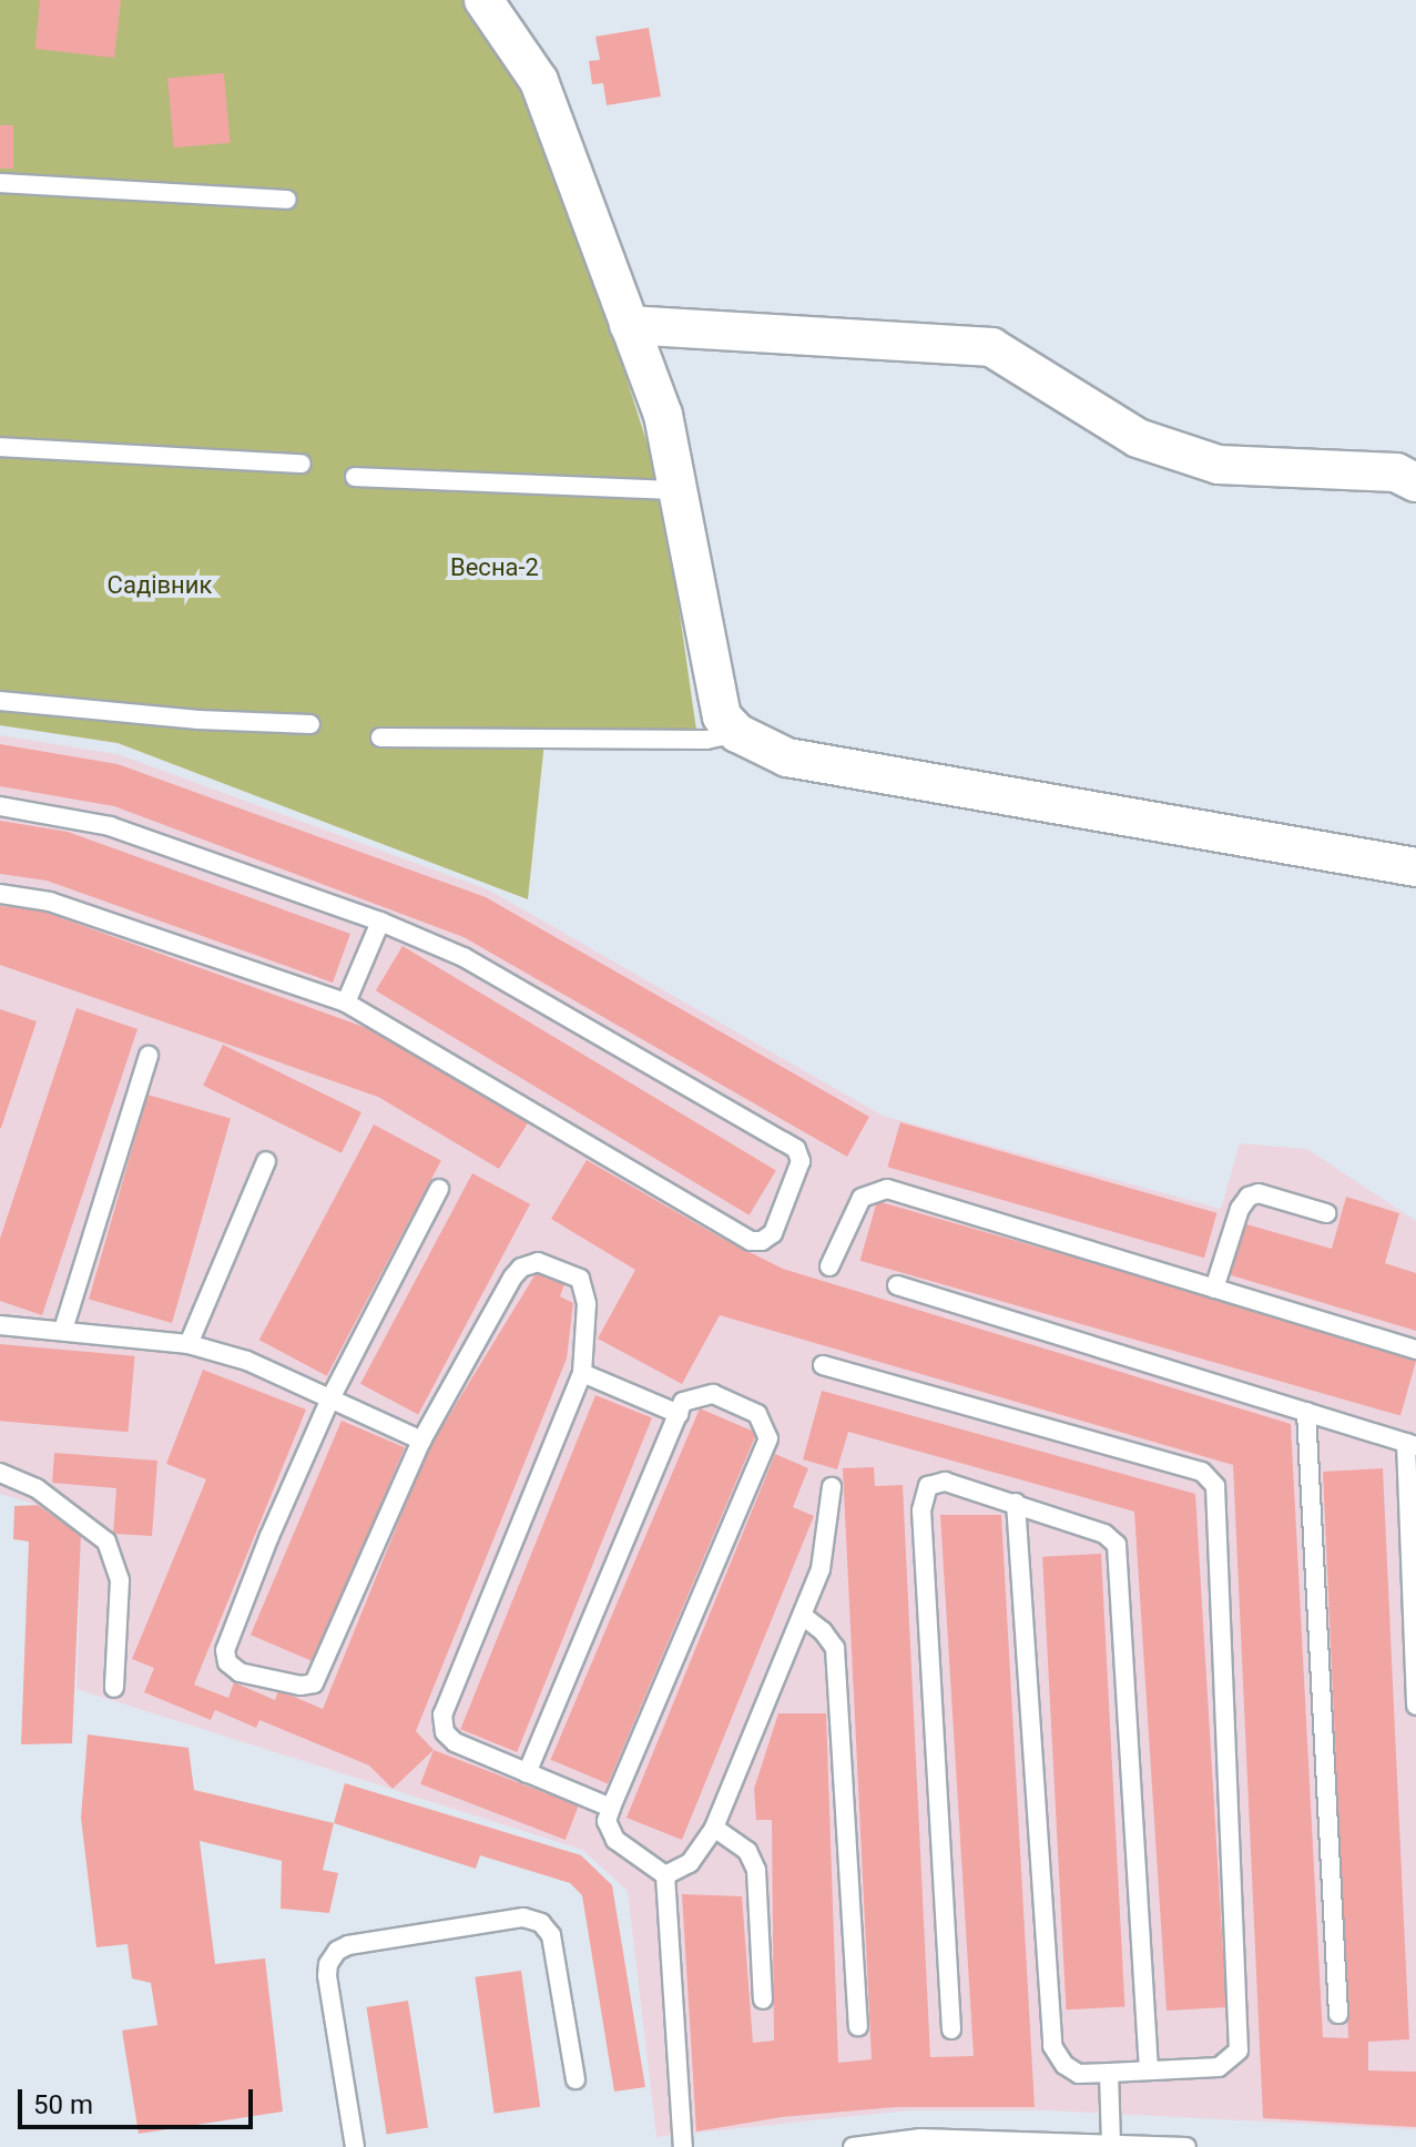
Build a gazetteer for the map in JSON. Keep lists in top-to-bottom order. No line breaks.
{"parks":["Весна-2","Садівник"],"scale_bar":"50 m"}
